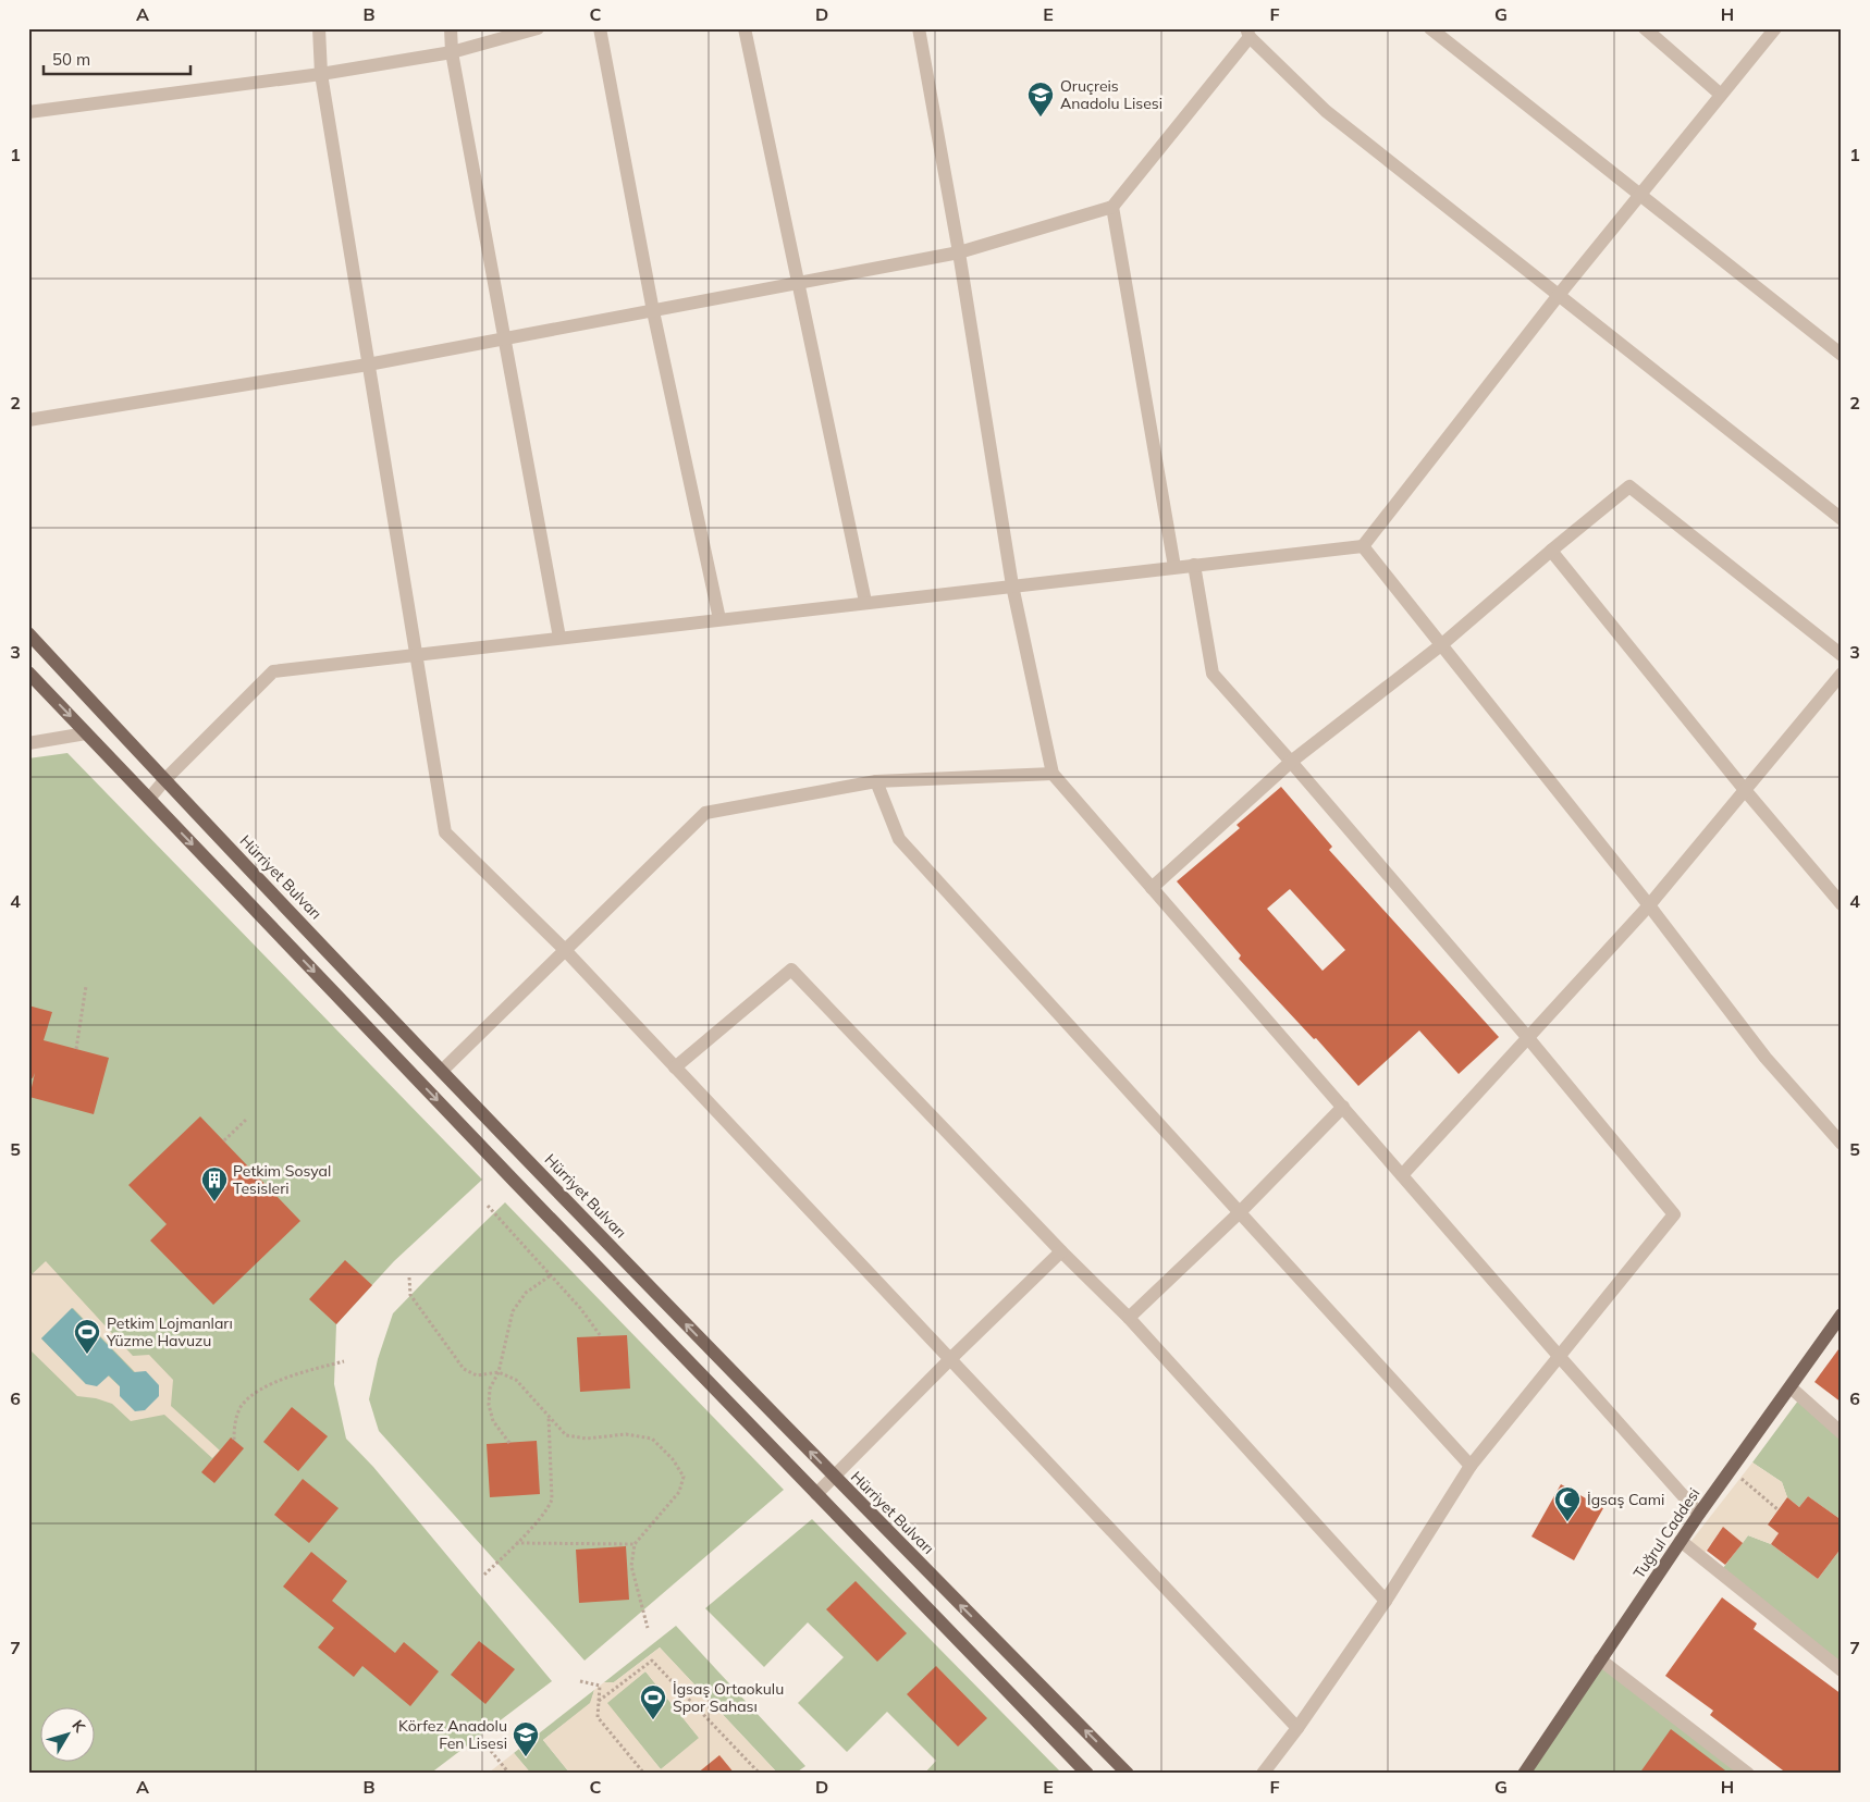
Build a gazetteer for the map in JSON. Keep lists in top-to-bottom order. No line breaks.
{"streets":{"main road":["Hürriyet Bulvarı","Tuğrul Caddesi"]},"places":{"school or university":["Oruçreis Anadolu Lisesi","Körfez Anadolu Fen Lisesi"],"building":["Petkim Sosyal Tesisleri"],"sports":["Petkim Lojmanları Yüzme Havuzu","İgsaş Ortaokulu Spor Sahası"],"mosque":["İgsaş Cami"]},"scale_bar":"50 m","north":"top right","grid":{"columns":["A","B","C","D","E","F","G","H"],"rows":["1","2","3","4","5","6","7"]}}
